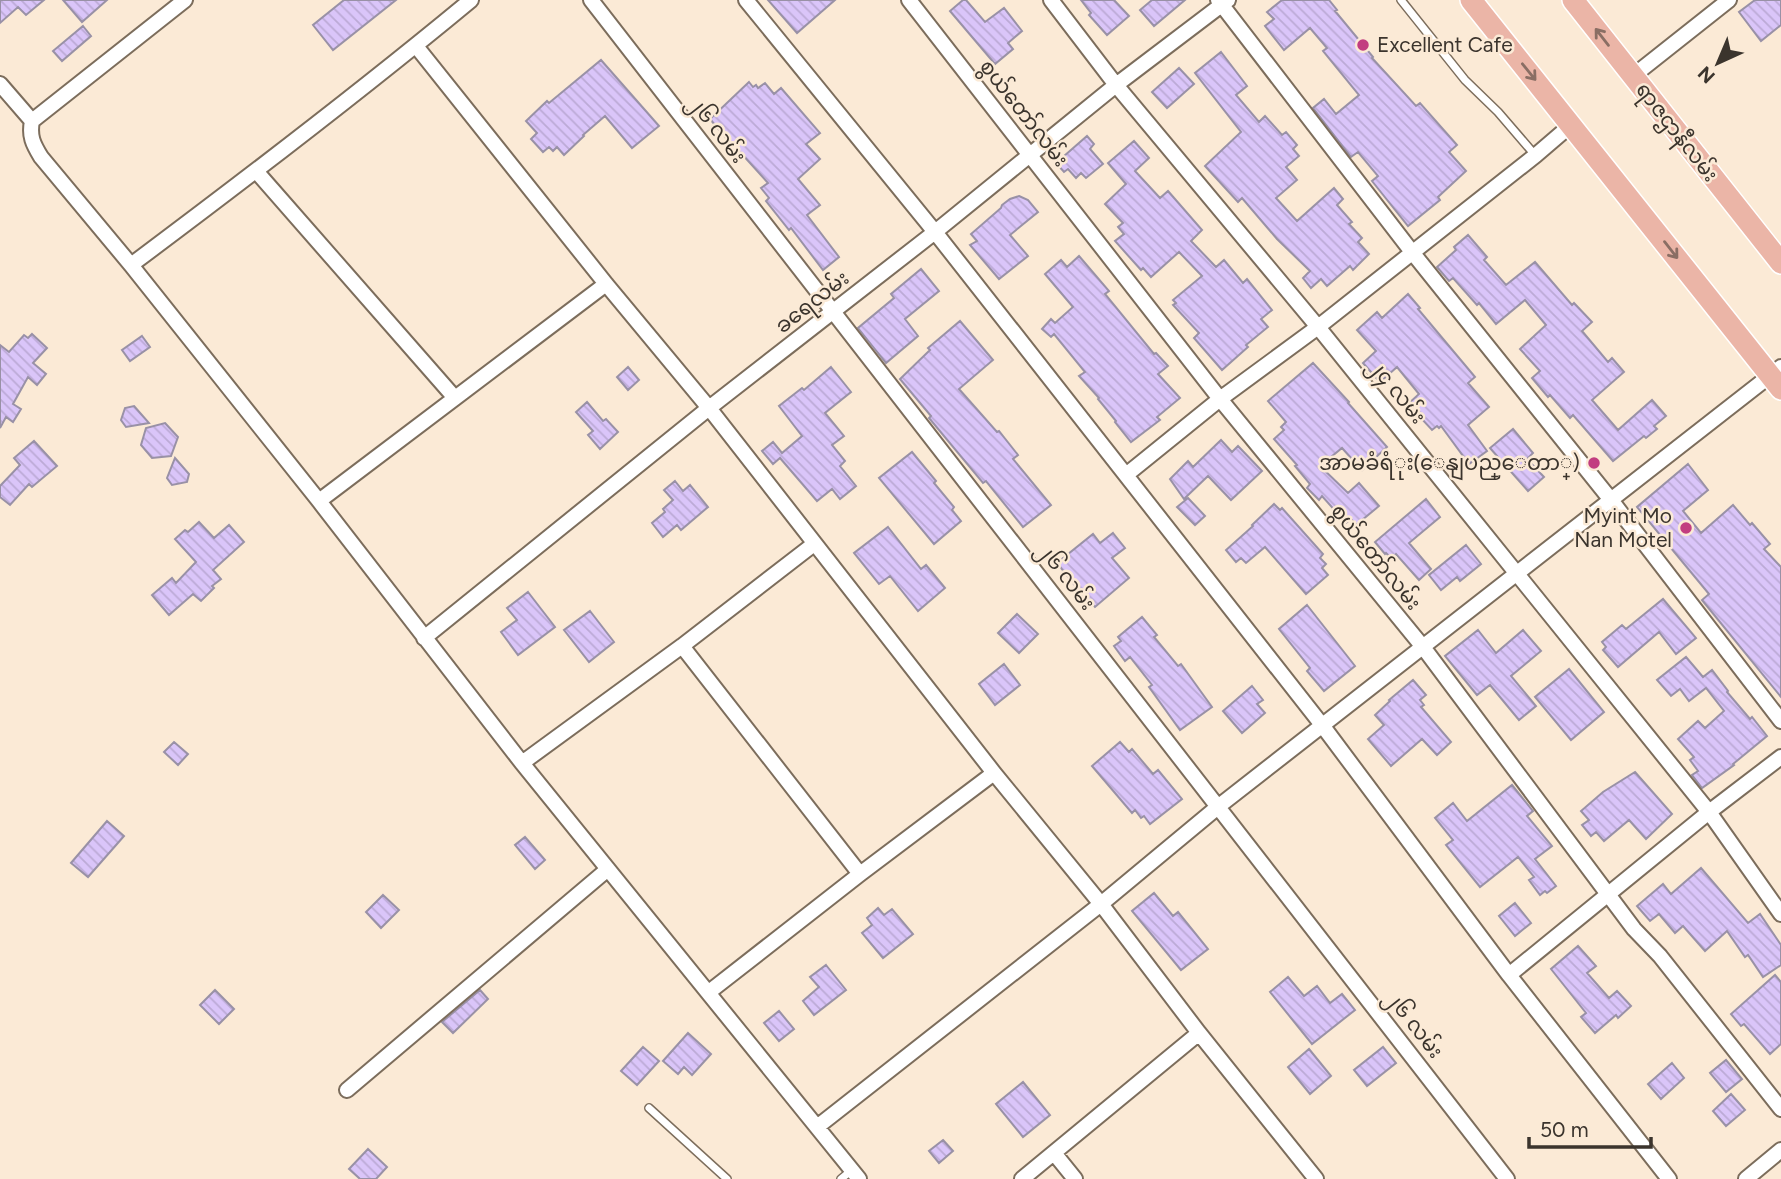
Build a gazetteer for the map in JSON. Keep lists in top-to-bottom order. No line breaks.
{"streets":{"main road":["ရာဇဌာနီလမ်း"],"street":["စွယ်တော်လမ်း","၂၆ လမ်း","ခရေလမ်း","၂၄ လမ်း"]},"crossings":[["စွယ်တော်လမ်း","ခရေလမ်း"],["၂၆ လမ်း","ခရေလမ်း"],["ခရေလမ်း","၂၄ လမ်း"]],"places":["Excellent Cafe","အာမခံရံုး(ေနျပည္ေတာ္)","Myint Mo Nan Motel"],"scale_bar":"50 m","north":"bottom left"}
